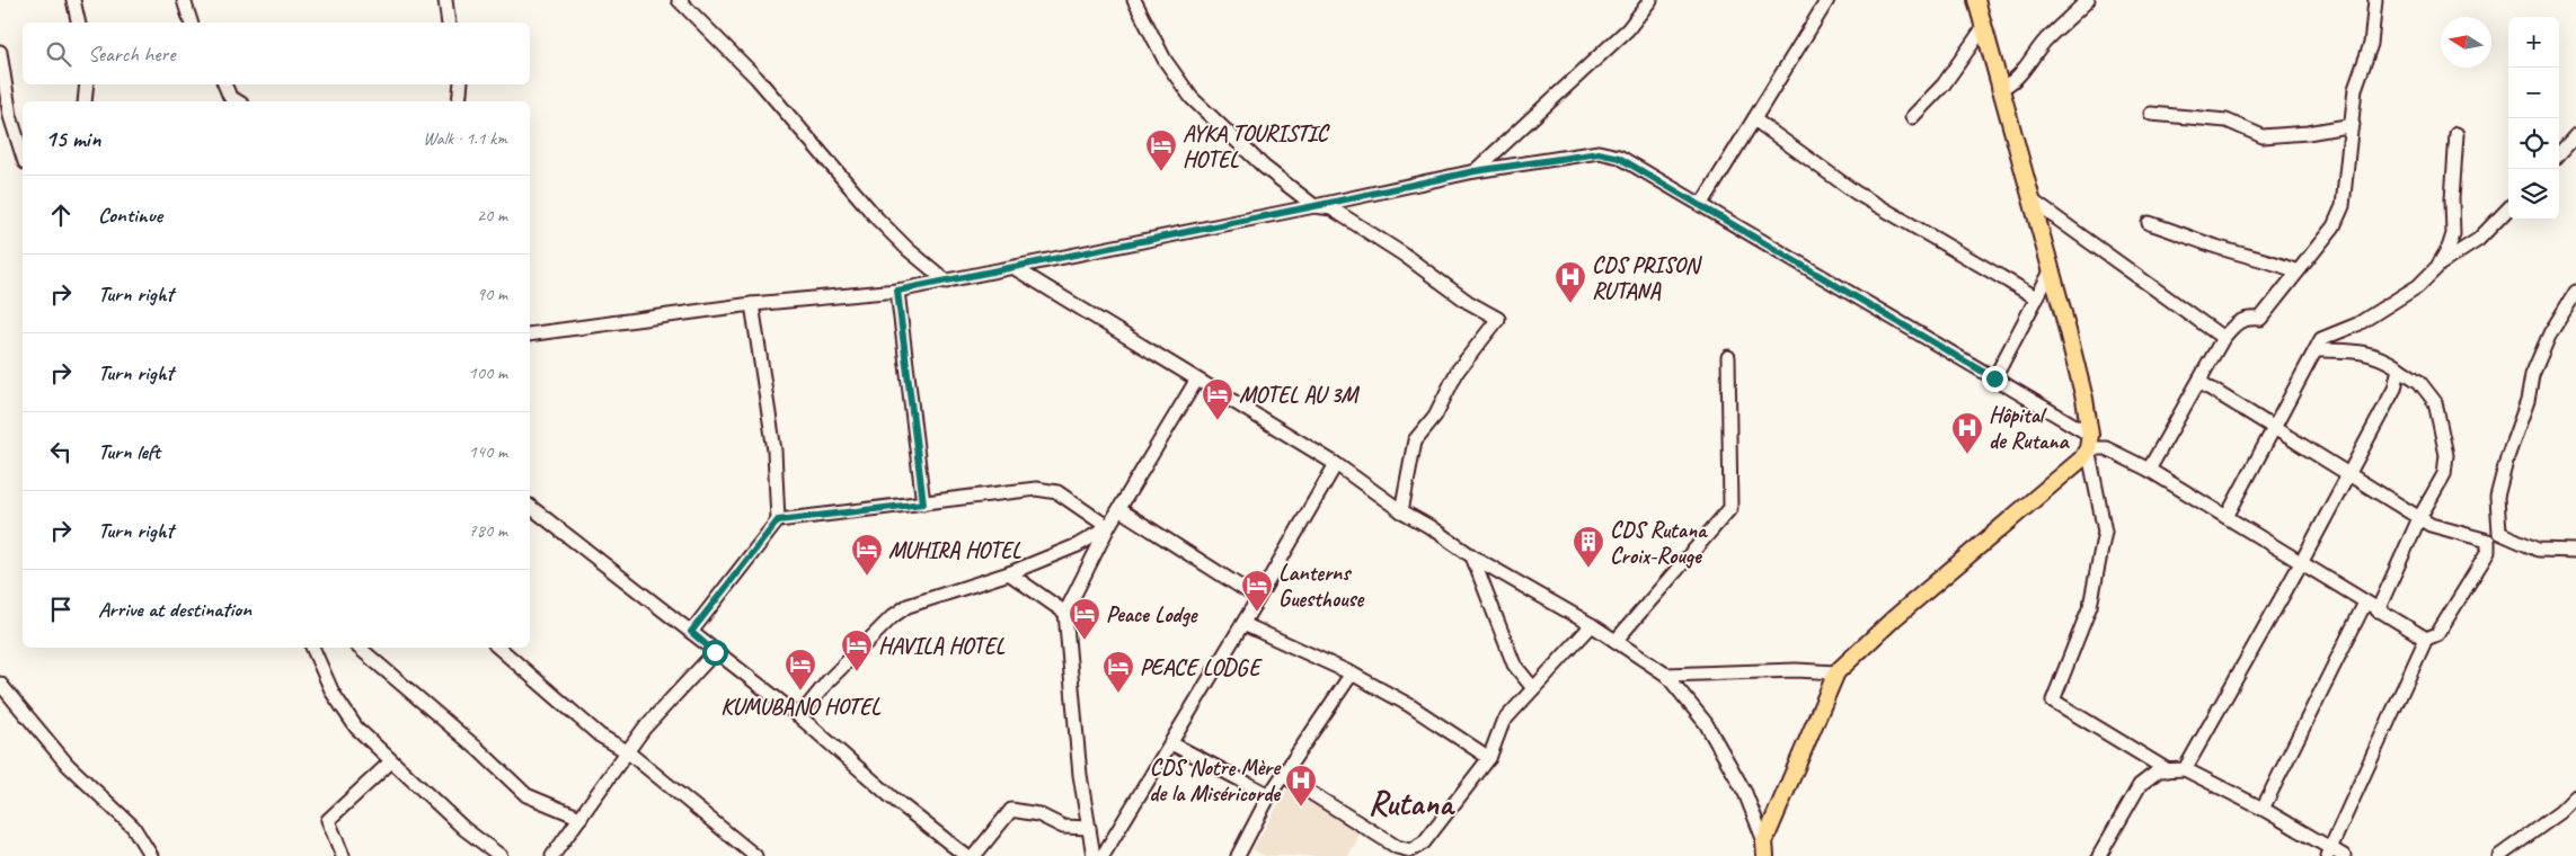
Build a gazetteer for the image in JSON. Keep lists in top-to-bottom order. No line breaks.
{"districts":["Rutana"],"places":{"hotel":["AYKA TOURISTIC HOTEL","MOTEL AU 3M","MUHIRA HOTEL","Lanterns Guesthouse","Peace Lodge","HAVILA HOTEL","KUMUBANO HOTEL","PEACE LODGE"],"hospital":["CDS PRISON RUTANA","Hôpital de Rutana","CDS Notre Mère de la Miséricorde"],"building":["CDS Rutana Croix-Rouge"]},"north":"left","page":{"map_buttons":["+","−"],"search":"Search here","heading":["15 min","Walk · 1.1 km"],"list":[["Continue","20 m"],["Turn right","90 m"],["Turn right","100 m"],["Turn left","140 m"],["Turn right","780 m"],"Arrive at destination"]}}
